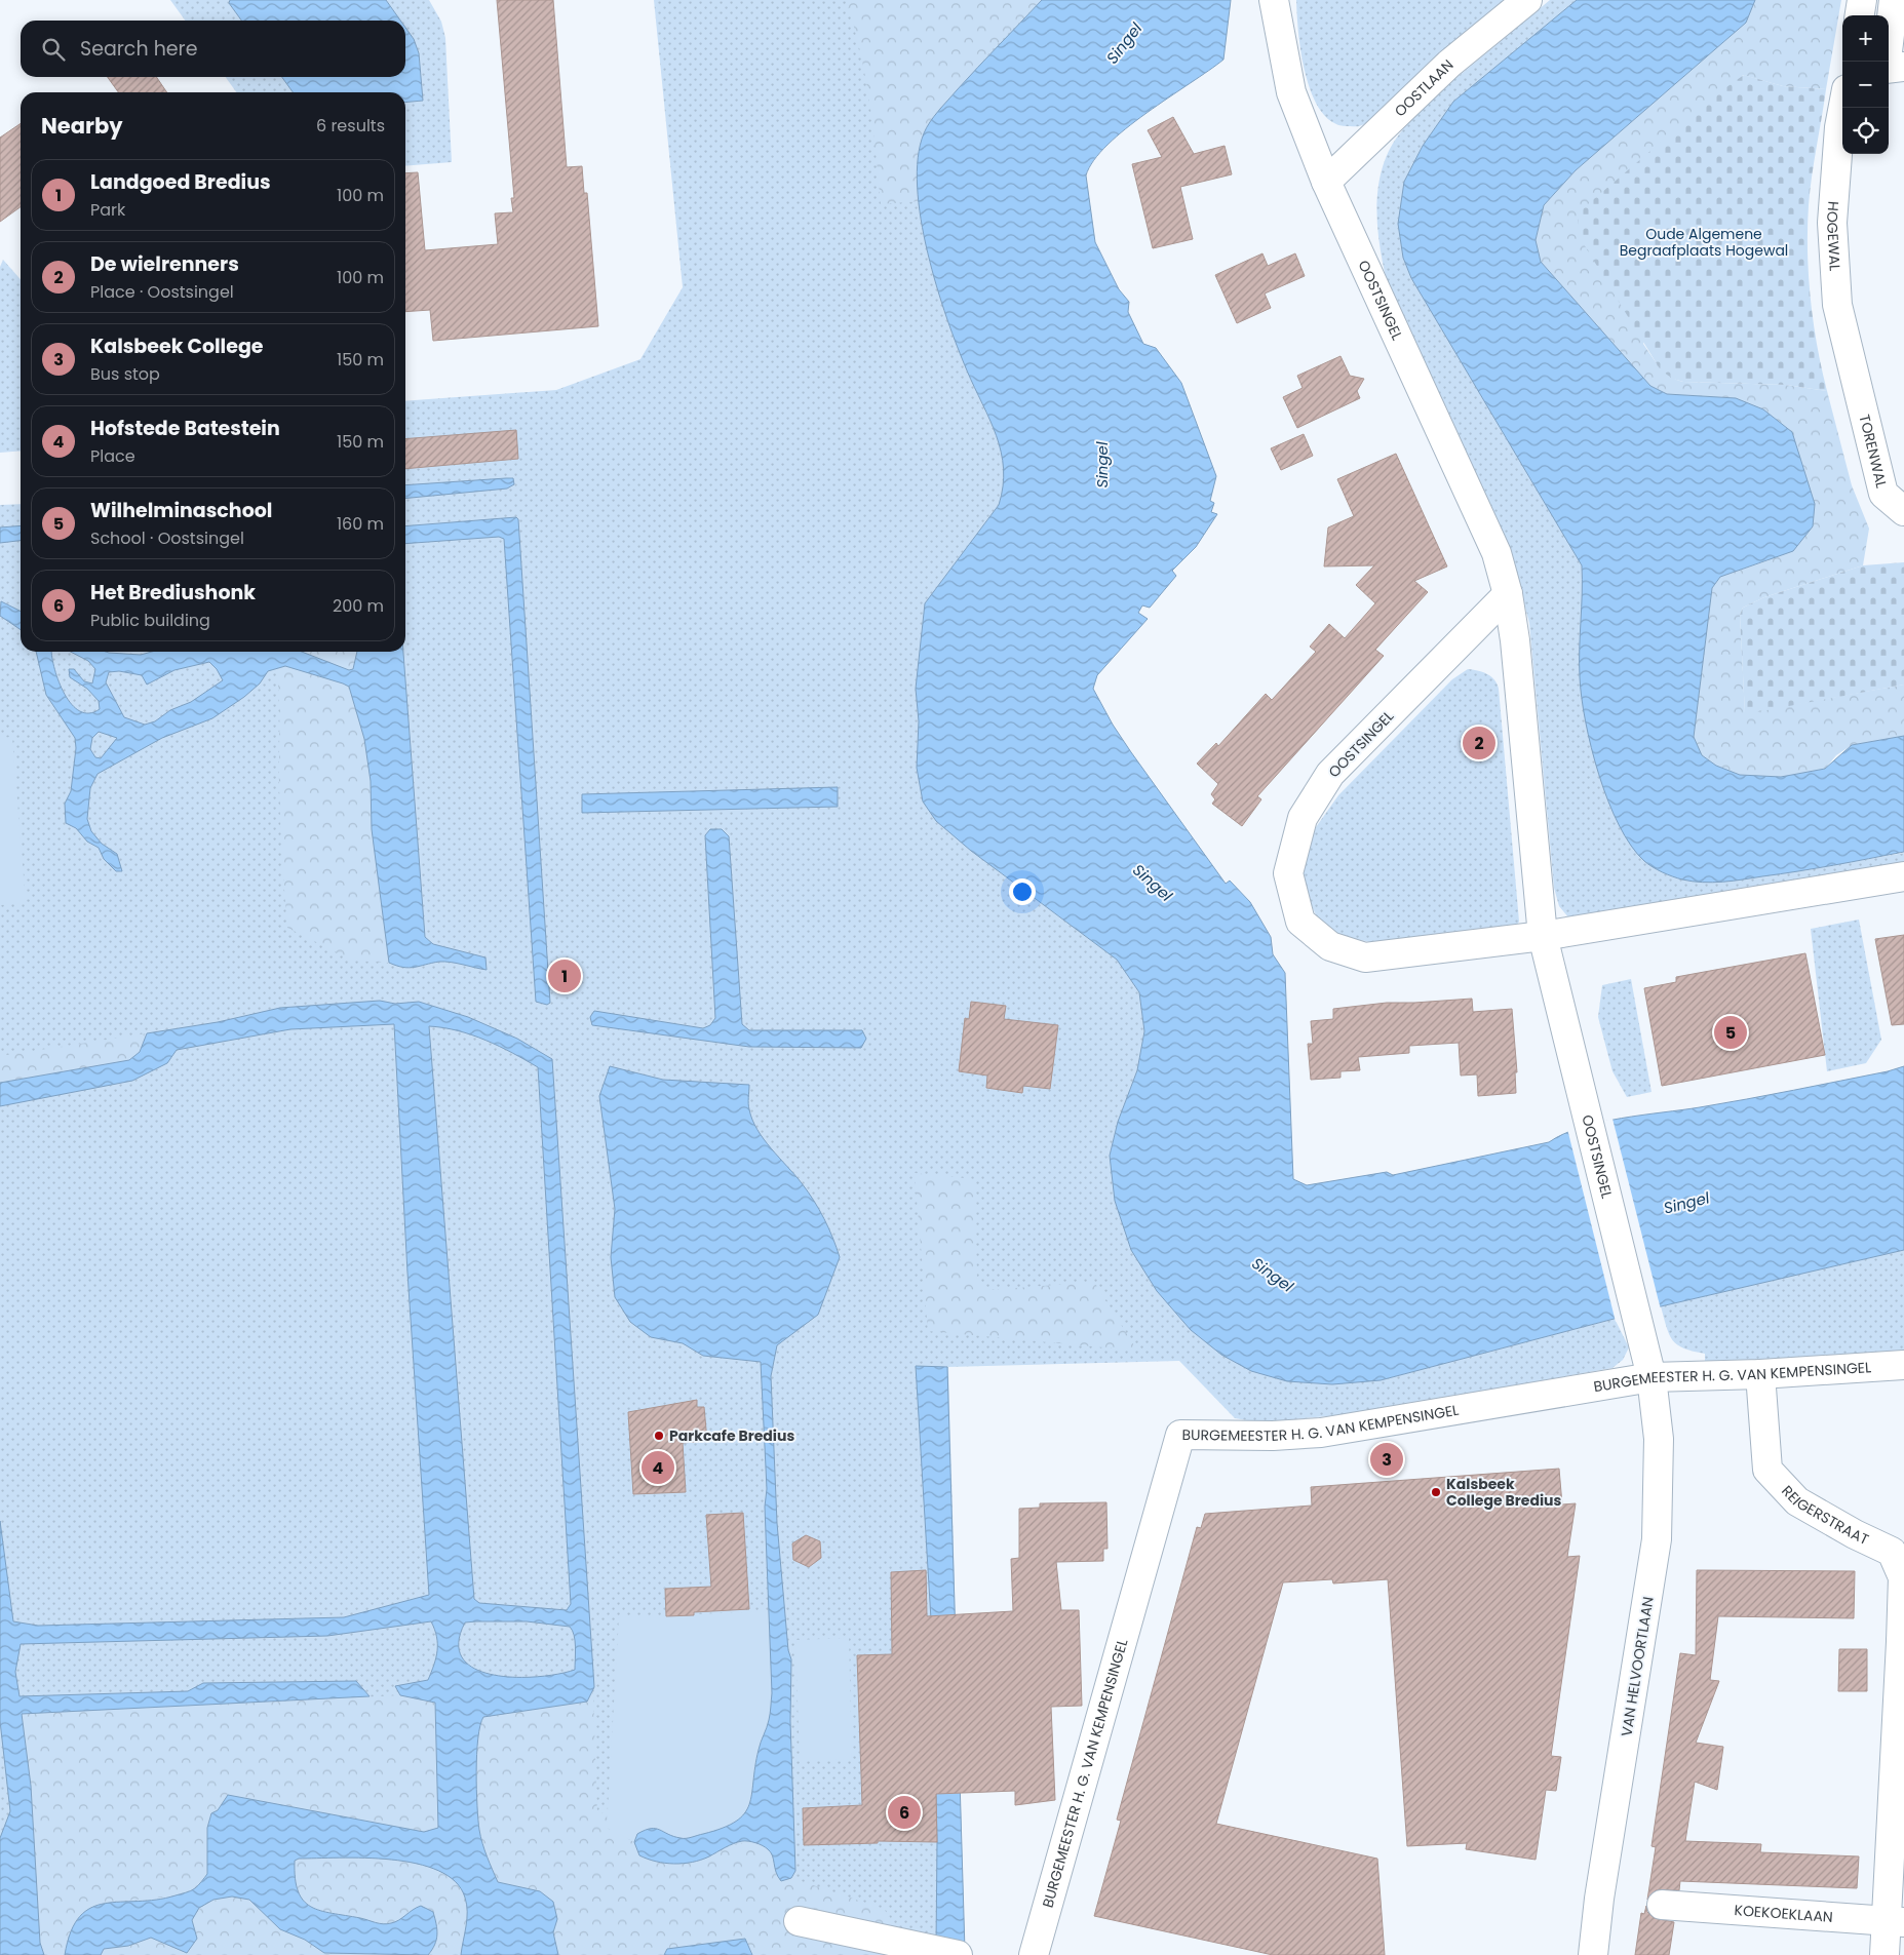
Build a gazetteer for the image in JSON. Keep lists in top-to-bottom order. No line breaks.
{"streets":{"street":["OOSTLAAN","HOGEWAL","OOSTSINGEL","TORENWAL","BURGEMEESTER H. G. VAN KEMPENSINGEL","REIGERSTRAAT","VAN HELVOORTLAAN","KOEKOEKLAAN"]},"crossings":[["OOSTLAAN","OOSTSINGEL"],["HOGEWAL","TORENWAL"],["OOSTSINGEL","BURGEMEESTER H. G. VAN KEMPENSINGEL"],["OOSTSINGEL","VAN HELVOORTLAAN"],["BURGEMEESTER H. G. VAN KEMPENSINGEL","REIGERSTRAAT"],["BURGEMEESTER H. G. VAN KEMPENSINGEL","VAN HELVOORTLAAN"],["REIGERSTRAAT","KOEKOEKLAAN"]],"water":["Singel"],"parks":["Oude Algemene Begraafplaats Hogewal"],"places":["Parkcafe Bredius","Kalsbeek College Bredius"],"page":{"map_buttons":["+","−"],"search":"Search here","heading":["Nearby","6 results"],"list":[{"mark":"1","name":"Landgoed Bredius","note":"Park","value":"100 m"},{"mark":"2","name":"De wielrenners","note":"Place · Oostsingel","value":"100 m"},{"mark":"3","name":"Kalsbeek College","note":"Bus stop","value":"150 m"},{"mark":"4","name":"Hofstede Batestein","note":"Place","value":"150 m"},{"mark":"5","name":"Wilhelminaschool","note":"School · Oostsingel","value":"160 m"},{"mark":"6","name":"Het Brediushonk","note":"Public building","value":"200 m"}],"pins":["2","1","5","3","4","6"]}}
